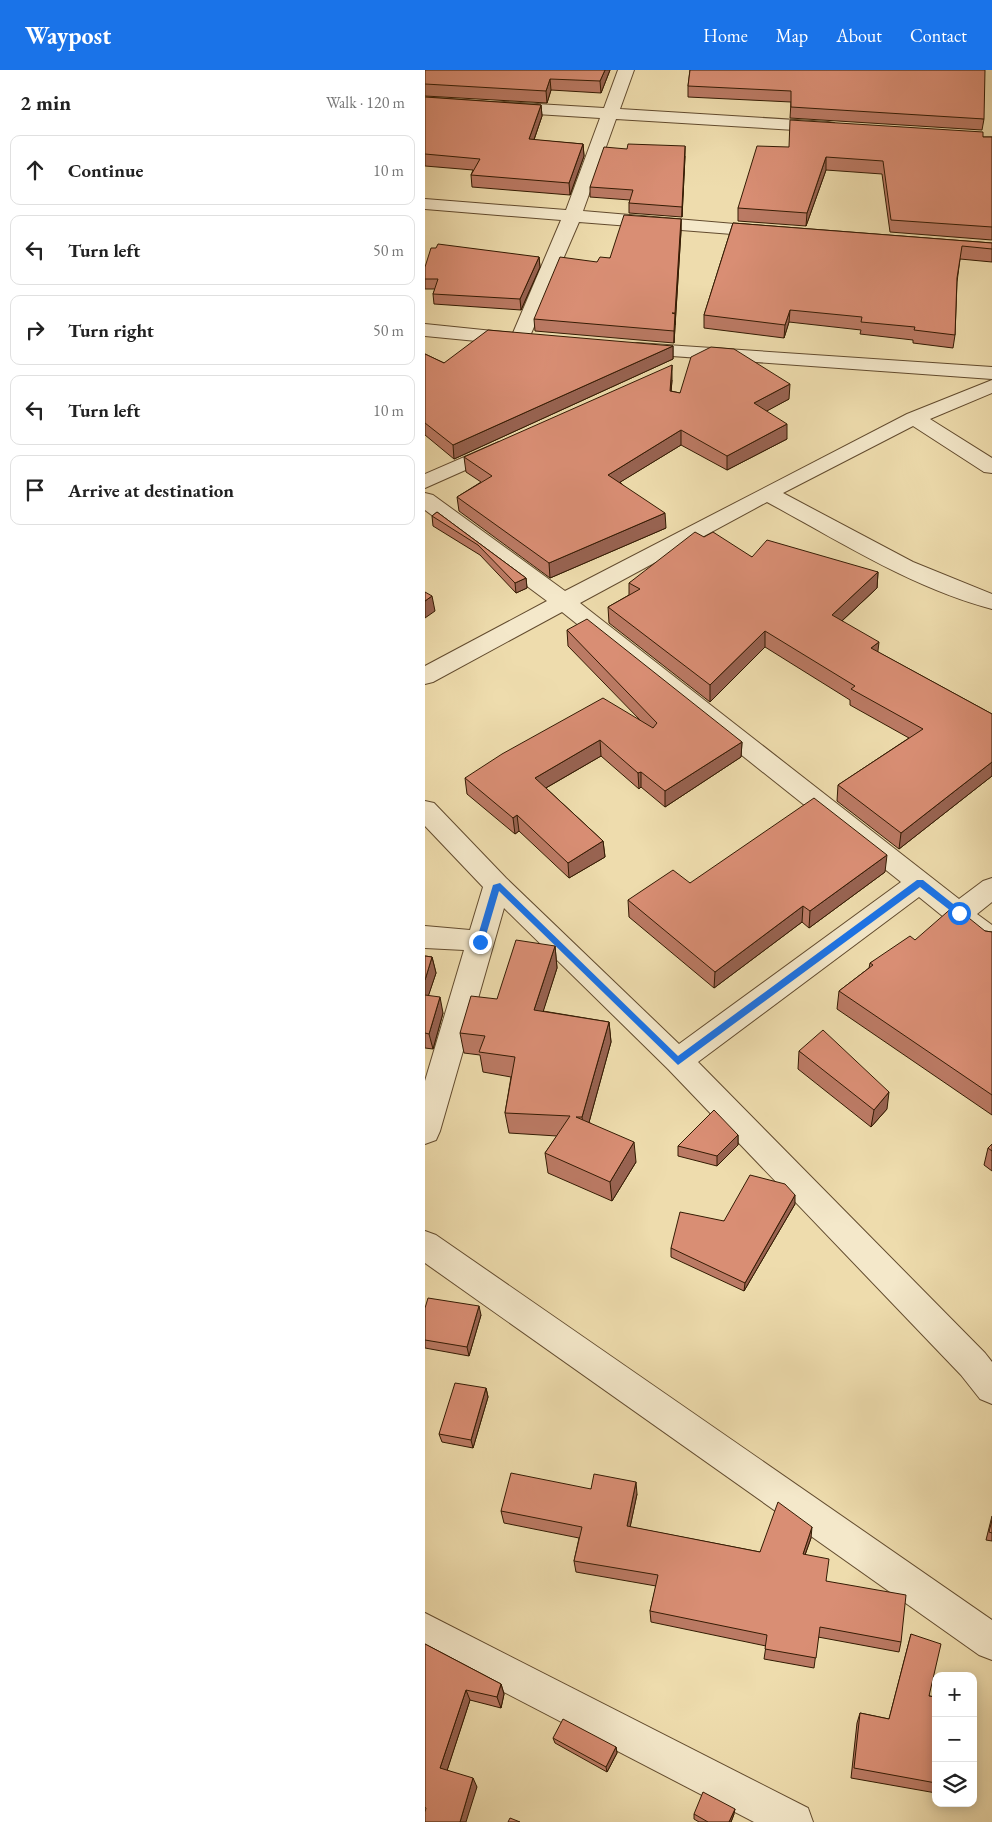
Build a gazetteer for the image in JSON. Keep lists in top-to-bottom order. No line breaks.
{"page":{"header":"Waypost","nav":["Home","Map","About","Contact"],"heading":["2 min","Walk · 120 m"],"list":[["Continue","10 m"],["Turn left","50 m"],["Turn right","50 m"],["Turn left","10 m"],"Arrive at destination"],"map_buttons":["+","−"]}}
